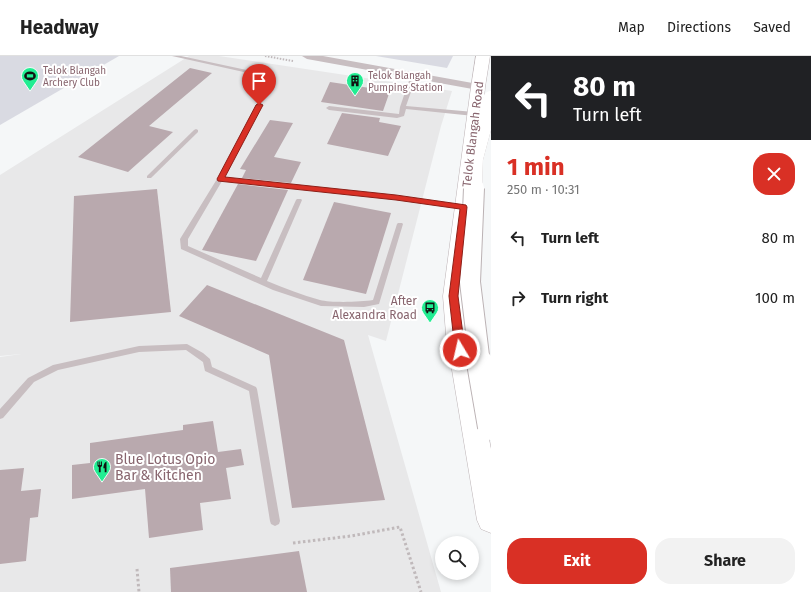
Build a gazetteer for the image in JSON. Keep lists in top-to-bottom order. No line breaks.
{"streets":{"main road":["Telok Blangah Road"]},"places":{"sports":["Telok Blangah Archery Club"],"building":["Telok Blangah Pumping Station"],"bus stop":["After Alexandra Road"],"restaurant":["Blue Lotus Opio Bar & Kitchen"]},"page":{"header":"Headway","nav":["Map","Directions","Saved"],"turn":["80 m","Turn left"],"heading":["1 min","250 m · 10:31"],"list":[{"name":"Turn left","value":"80 m"},{"name":"Turn right","value":"100 m"}],"buttons":["Exit","Share"]}}
